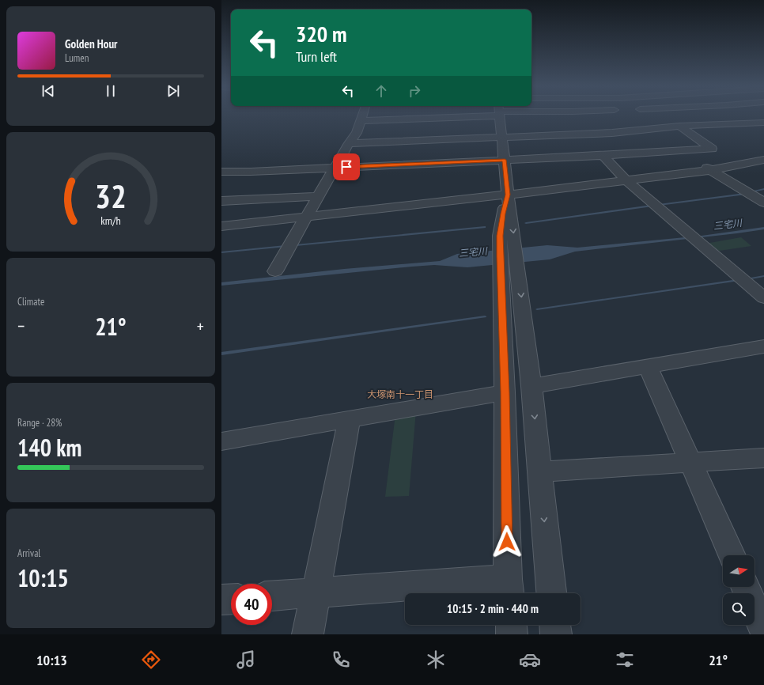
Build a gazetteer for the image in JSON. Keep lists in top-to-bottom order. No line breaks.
{"districts":["大塚南十一丁目"],"water":["三宅川"],"north":"right","page":{"turn":["320 m","Turn left"],"song":["Golden Hour","Lumen"],"tile":["Climate",["Range · 28%","140 km"],["Arrival","10:15"]],"heat":["−","21°","+"],"limit":"40","trip":"10:15 · 2 min · 440 m","tabs":["10:13","21°"],"gauge":["32","km/h"]}}
